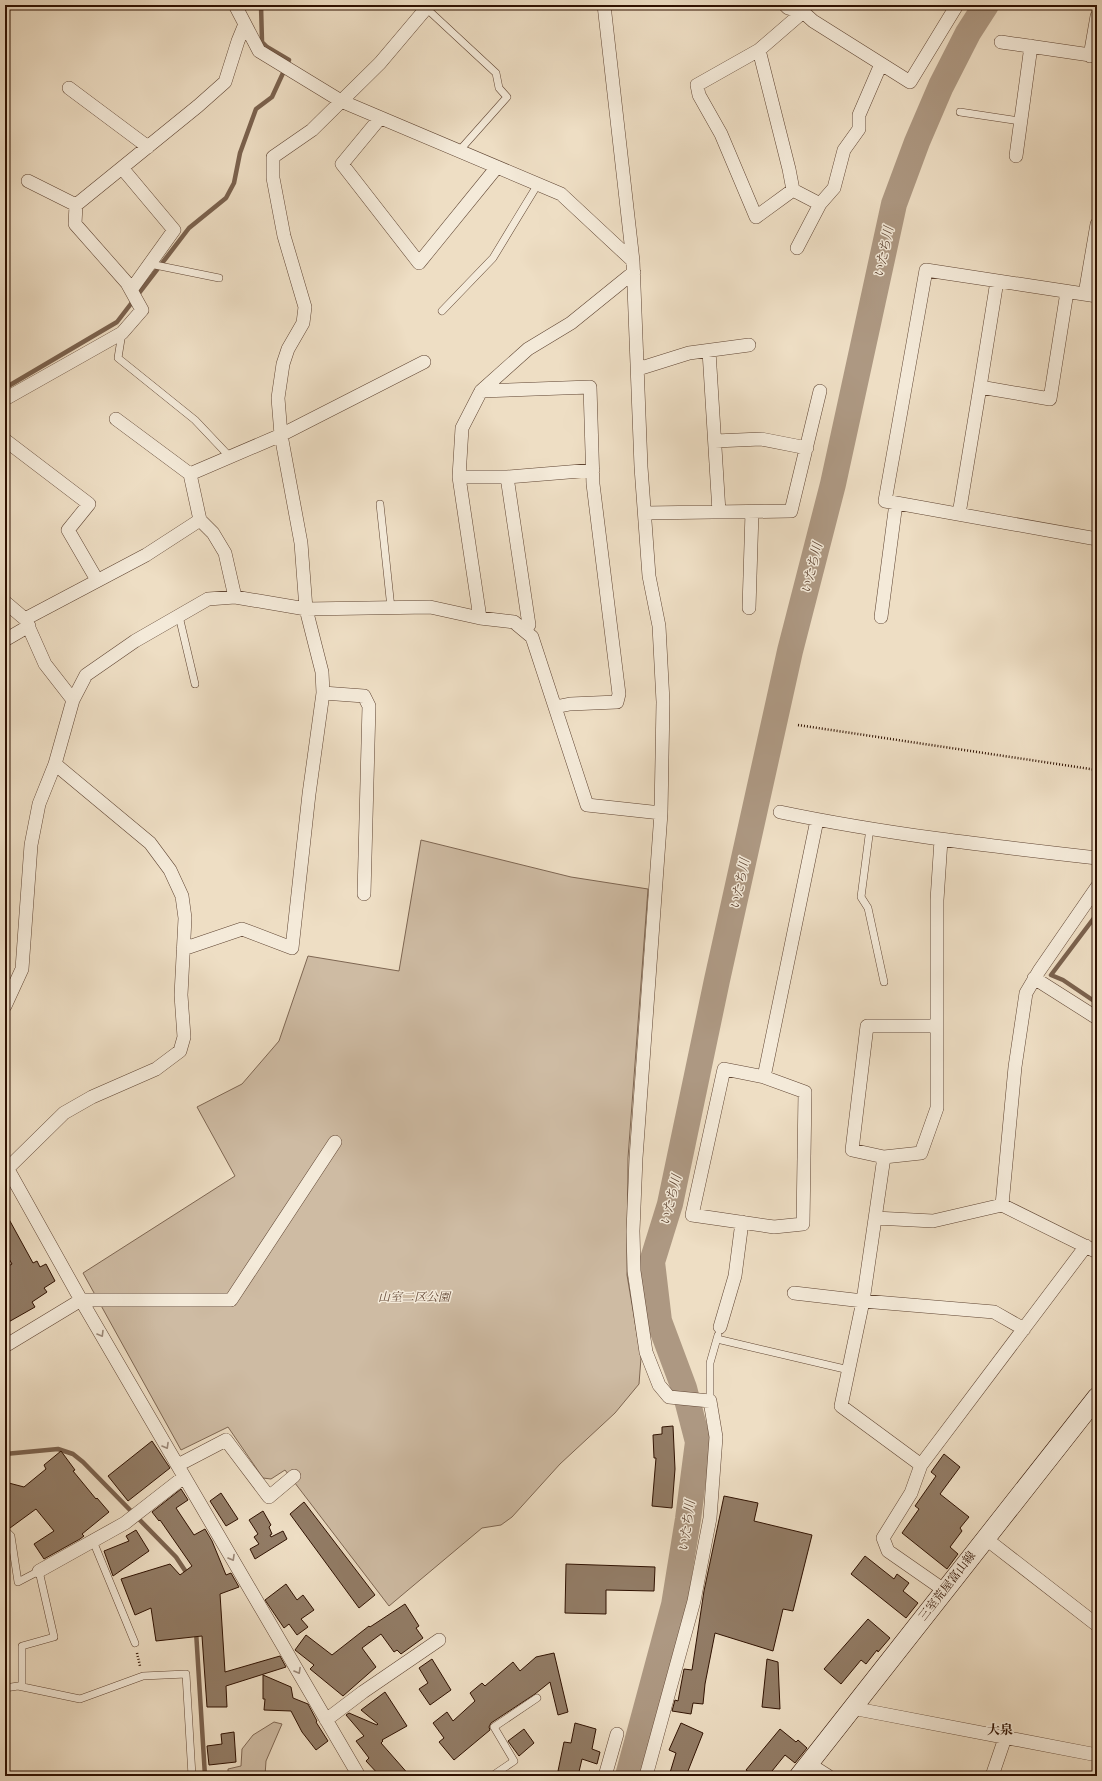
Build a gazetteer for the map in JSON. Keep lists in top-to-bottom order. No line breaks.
{"streets":{"main road":["三室荒屋富山線"]},"districts":["大泉"],"water":["いたち川"],"parks":["山室二区公園"]}
